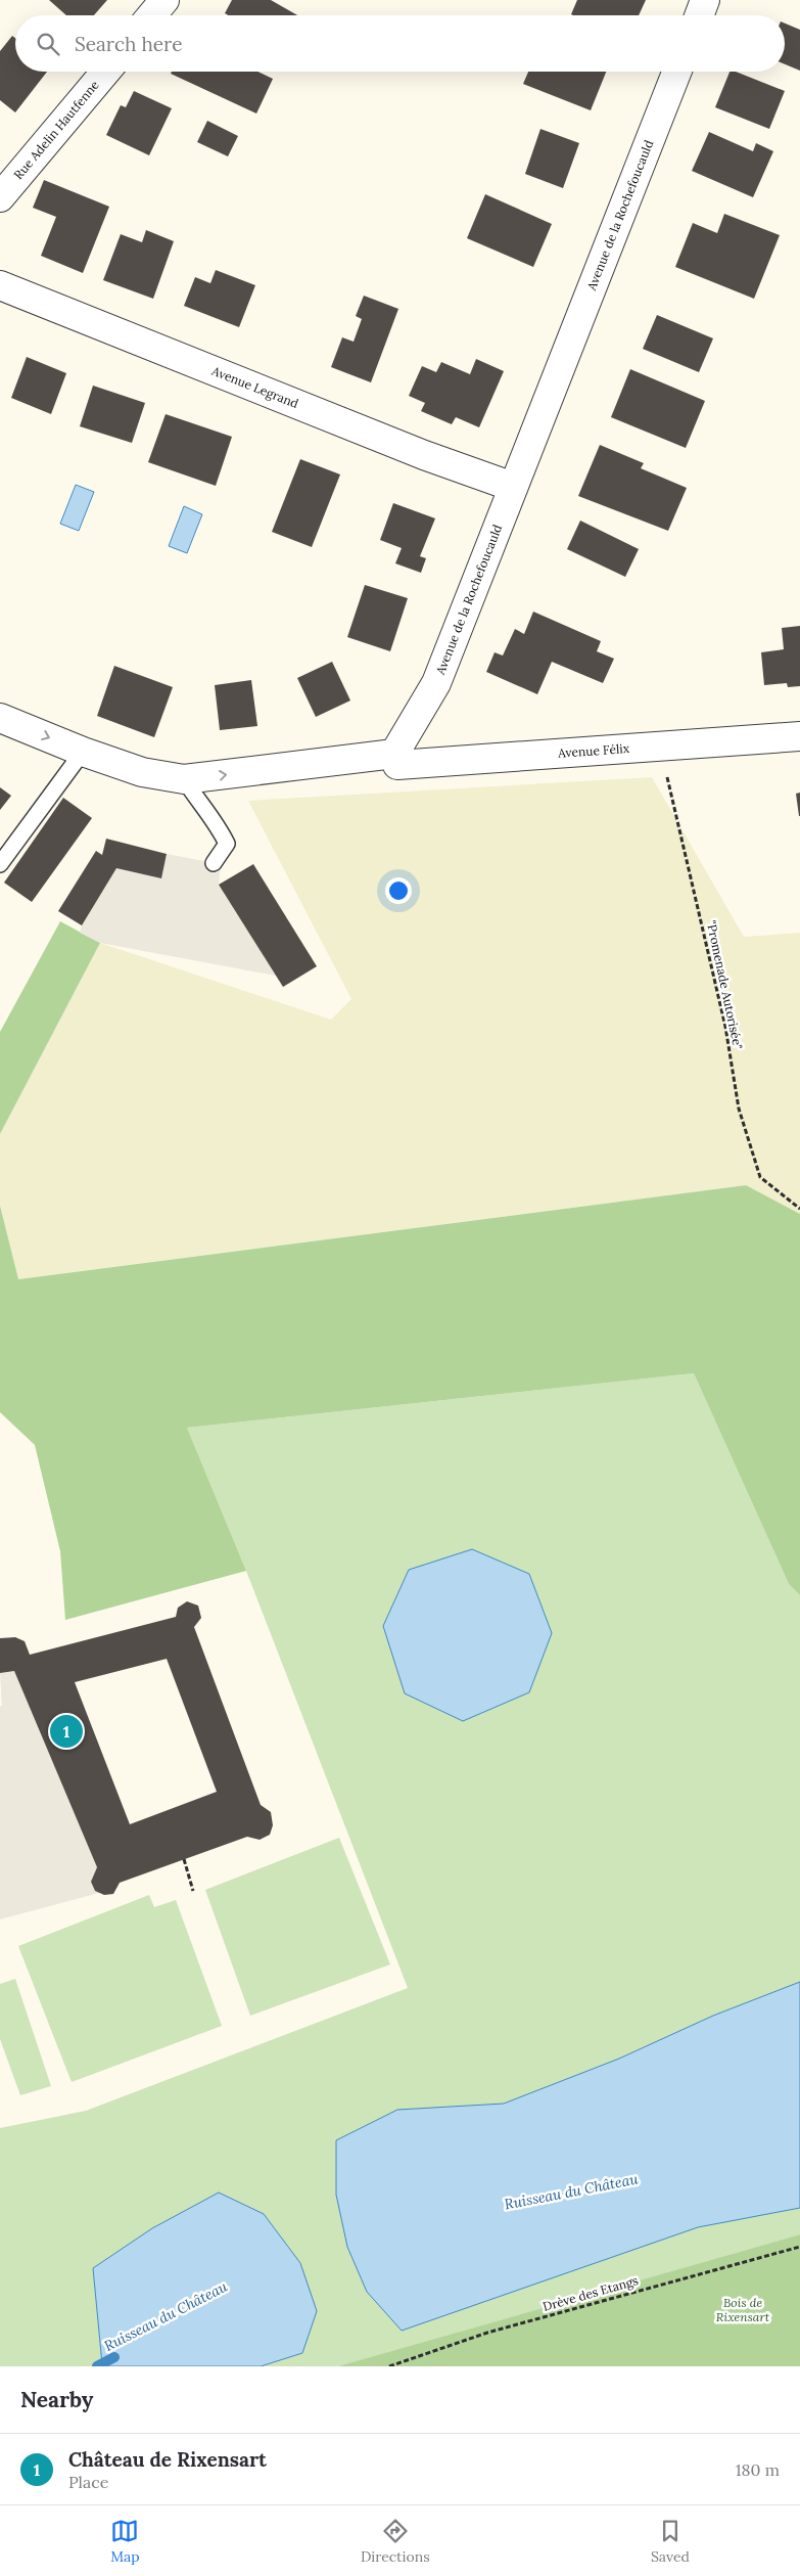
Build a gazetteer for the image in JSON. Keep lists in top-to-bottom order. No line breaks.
{"streets":{"street":["Rue Adelin Hautfenne","Avenue de la Rochefoucauld","Avenue Legrand","Avenue Félix"],"path":["\"Promenade Autorisée\"","Drève des Etangs"]},"crossings":[["Avenue de la Rochefoucauld","Avenue Legrand"],["Avenue de la Rochefoucauld","Avenue Félix"],["Avenue Félix","\"Promenade Autorisée\""]],"water":["Ruisseau du Château"],"parks":["Bois de Rixensart"],"page":{"search":"Search here","pins":"1","heading":"Nearby","list":[{"mark":"1","name":"Château de Rixensart","note":"Place","value":"180 m"}],"nav":["Map","Directions","Saved"]}}
